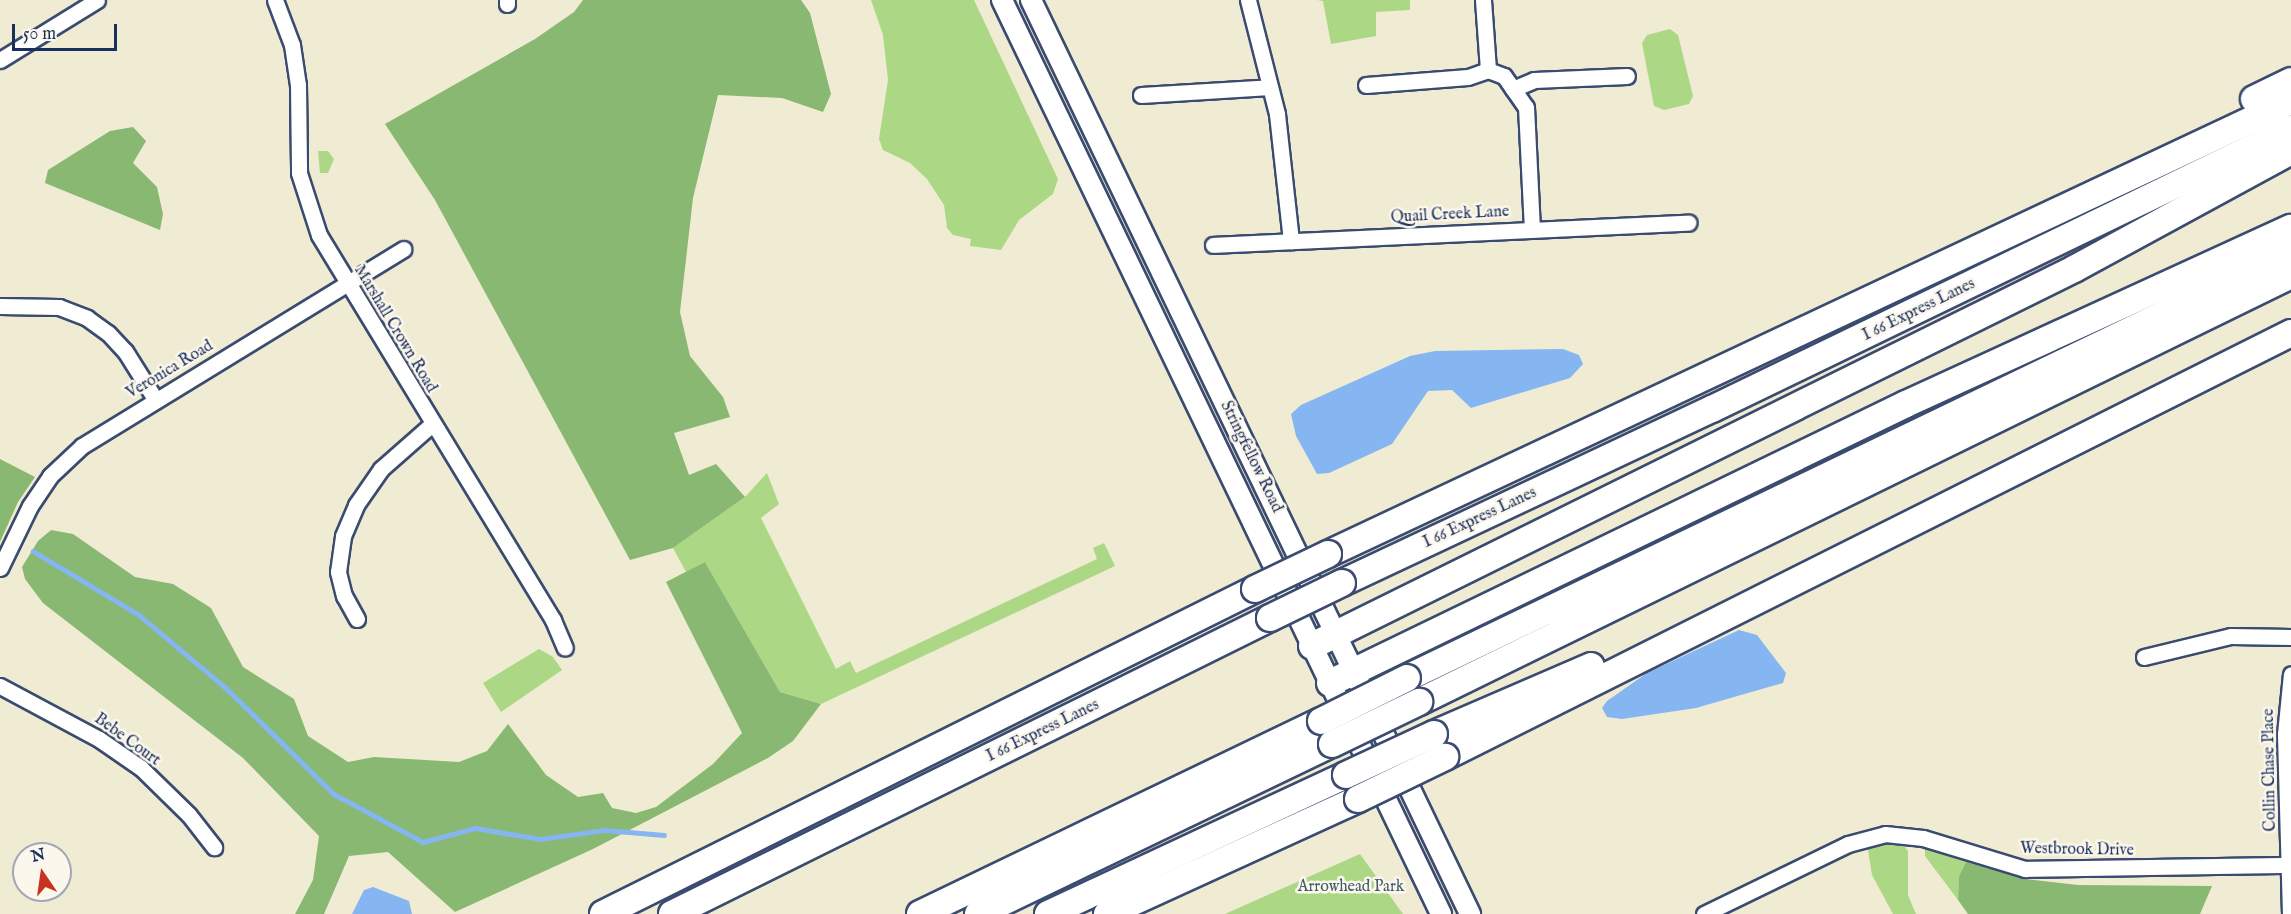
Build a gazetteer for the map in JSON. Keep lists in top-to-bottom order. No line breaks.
{"streets":{"highway":["I 66 Express Lanes"],"main road":["Stringfellow Road"],"street":["Quail Creek Lane","Marshall Crown Road","Veronica Road","Bebe Court","Collin Chase Place","Westbrook Drive"]},"crossings":[["Marshall Crown Road","Veronica Road"],["Collin Chase Place","Westbrook Drive"]],"parks":["Arrowhead Park"],"scale_bar":"50 m","north":"top"}
